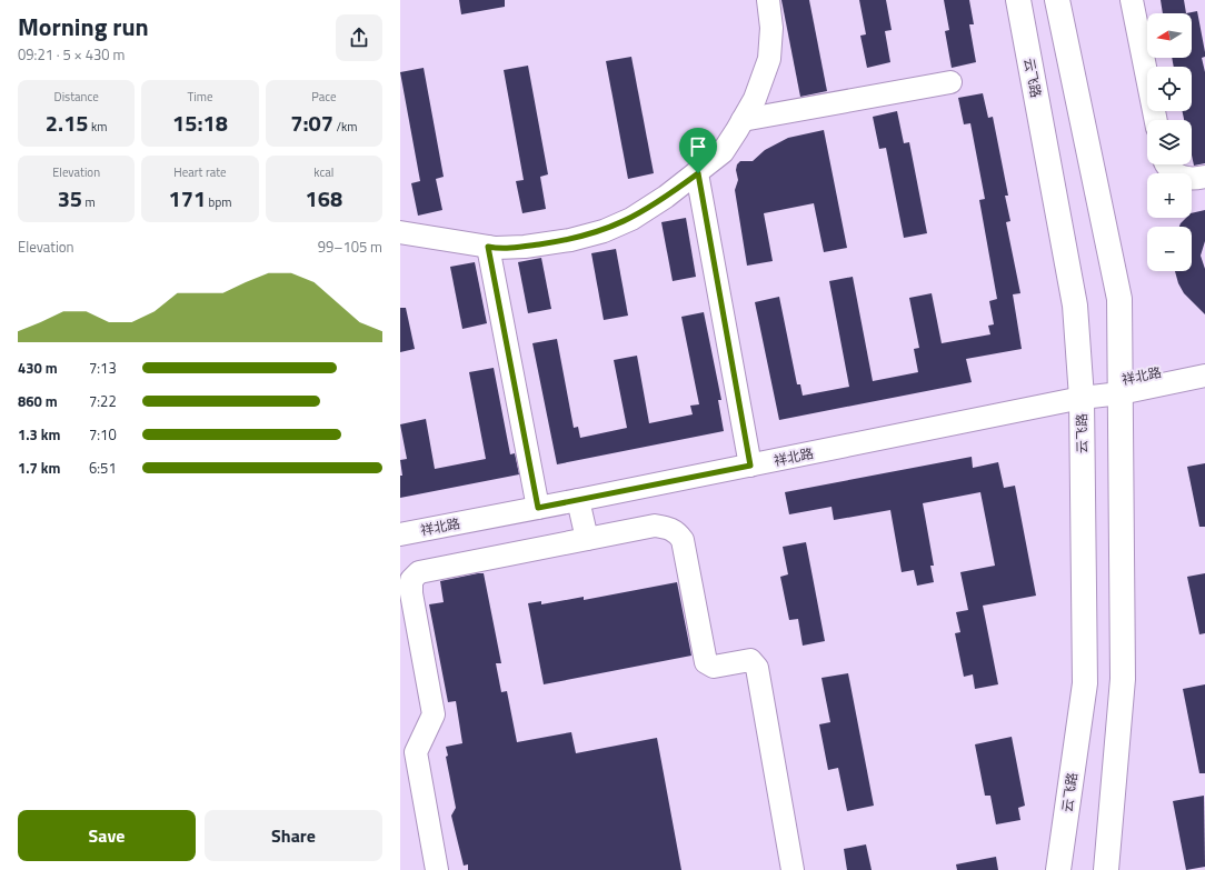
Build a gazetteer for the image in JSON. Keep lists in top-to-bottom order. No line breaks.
{"streets":{"main road":["云飞路"],"street":["祥北路"]},"crossings":[["云飞路","祥北路"]],"north":"left","page":{"heading":["Morning run","09:21 · 5 × 430 m"],"map_buttons":["+","−"],"stats":[["Distance","2.15 km"],["Time","15:18"],["Pace","7:07 /km"],["Elevation","35 m"],["Heart rate","171 bpm"],["kcal","168"]],"chart":["Elevation","99–105 m"],"list":[{"name":"430 m","note":"7:13"},{"name":"860 m","note":"7:22"},{"name":"1.3 km","note":"7:10"},{"name":"1.7 km","note":"6:51"}],"buttons":["Save","Share"]}}
